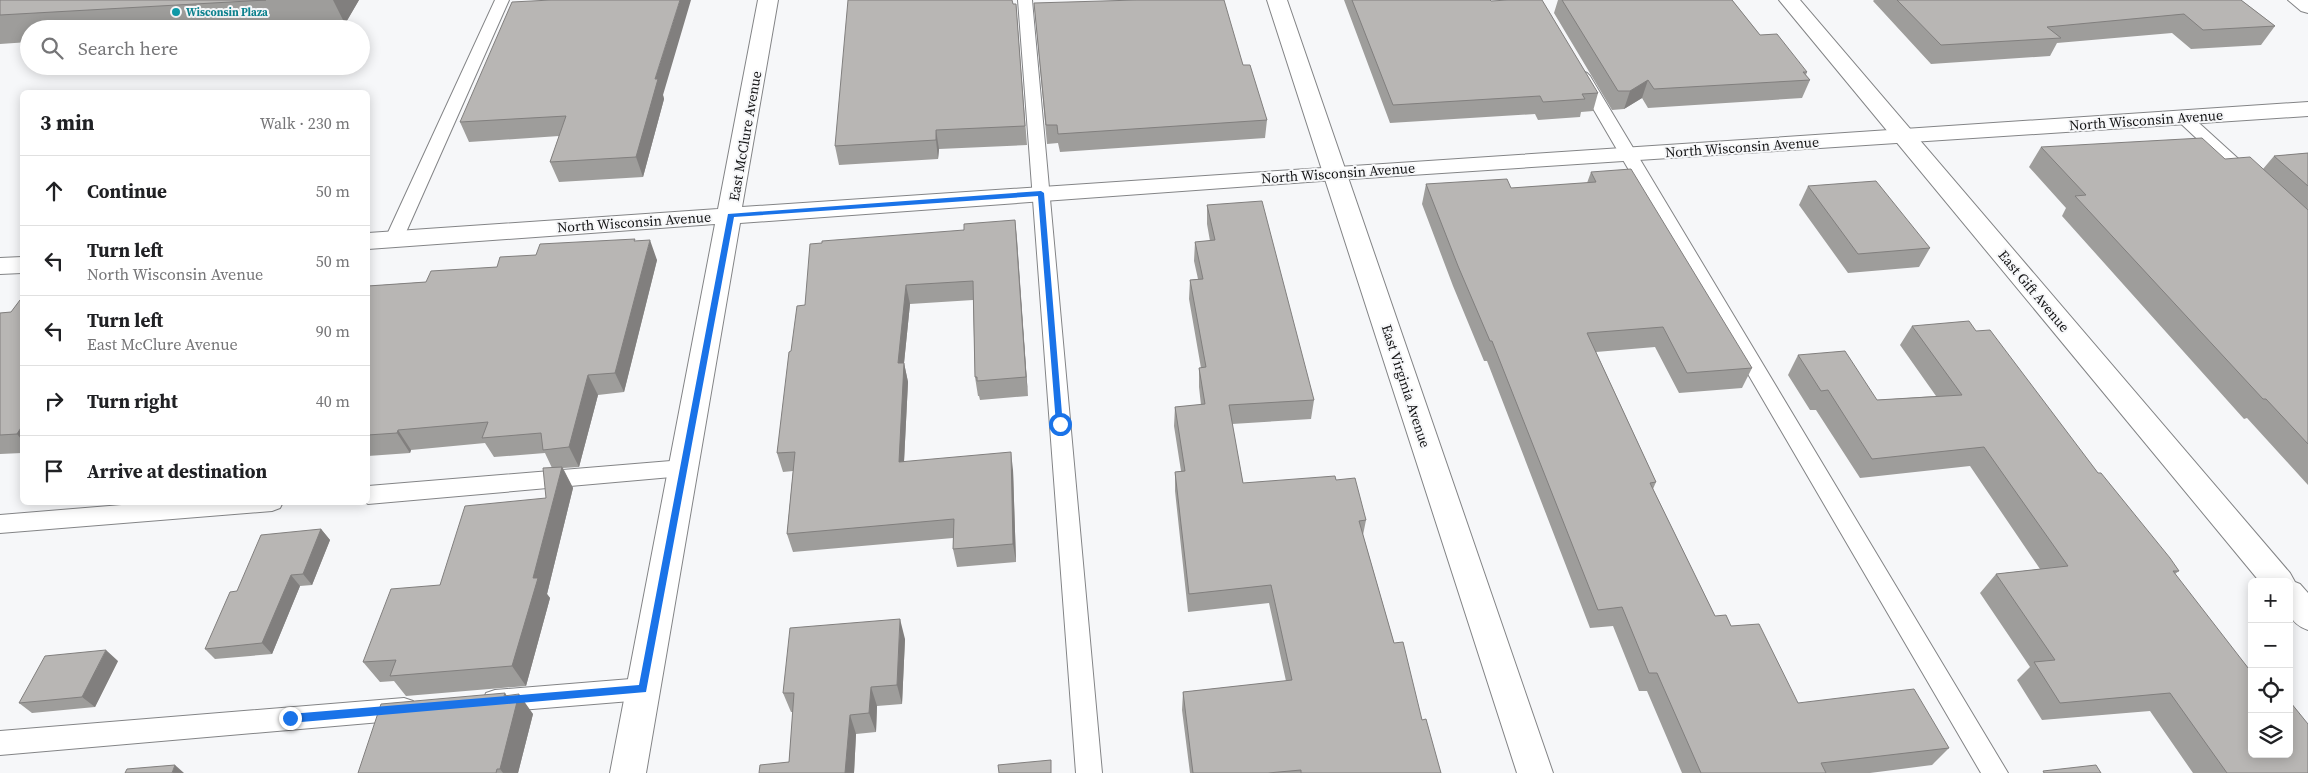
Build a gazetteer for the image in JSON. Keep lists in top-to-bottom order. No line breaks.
{"streets":{"street":["North Wisconsin Avenue","East McClure Avenue","East Gift Avenue","East Virginia Avenue"]},"crossings":[["North Wisconsin Avenue","East McClure Avenue"],["North Wisconsin Avenue","East Gift Avenue"],["North Wisconsin Avenue","East Virginia Avenue"]],"places":["Wisconsin Plaza"],"page":{"search":"Search here","heading":["3 min","Walk · 230 m"],"list":[["Continue","50 m"],["Turn left","North Wisconsin Avenue","50 m"],["Turn left","East McClure Avenue","90 m"],["Turn right","40 m"],"Arrive at destination"],"map_buttons":["+","−"]}}
